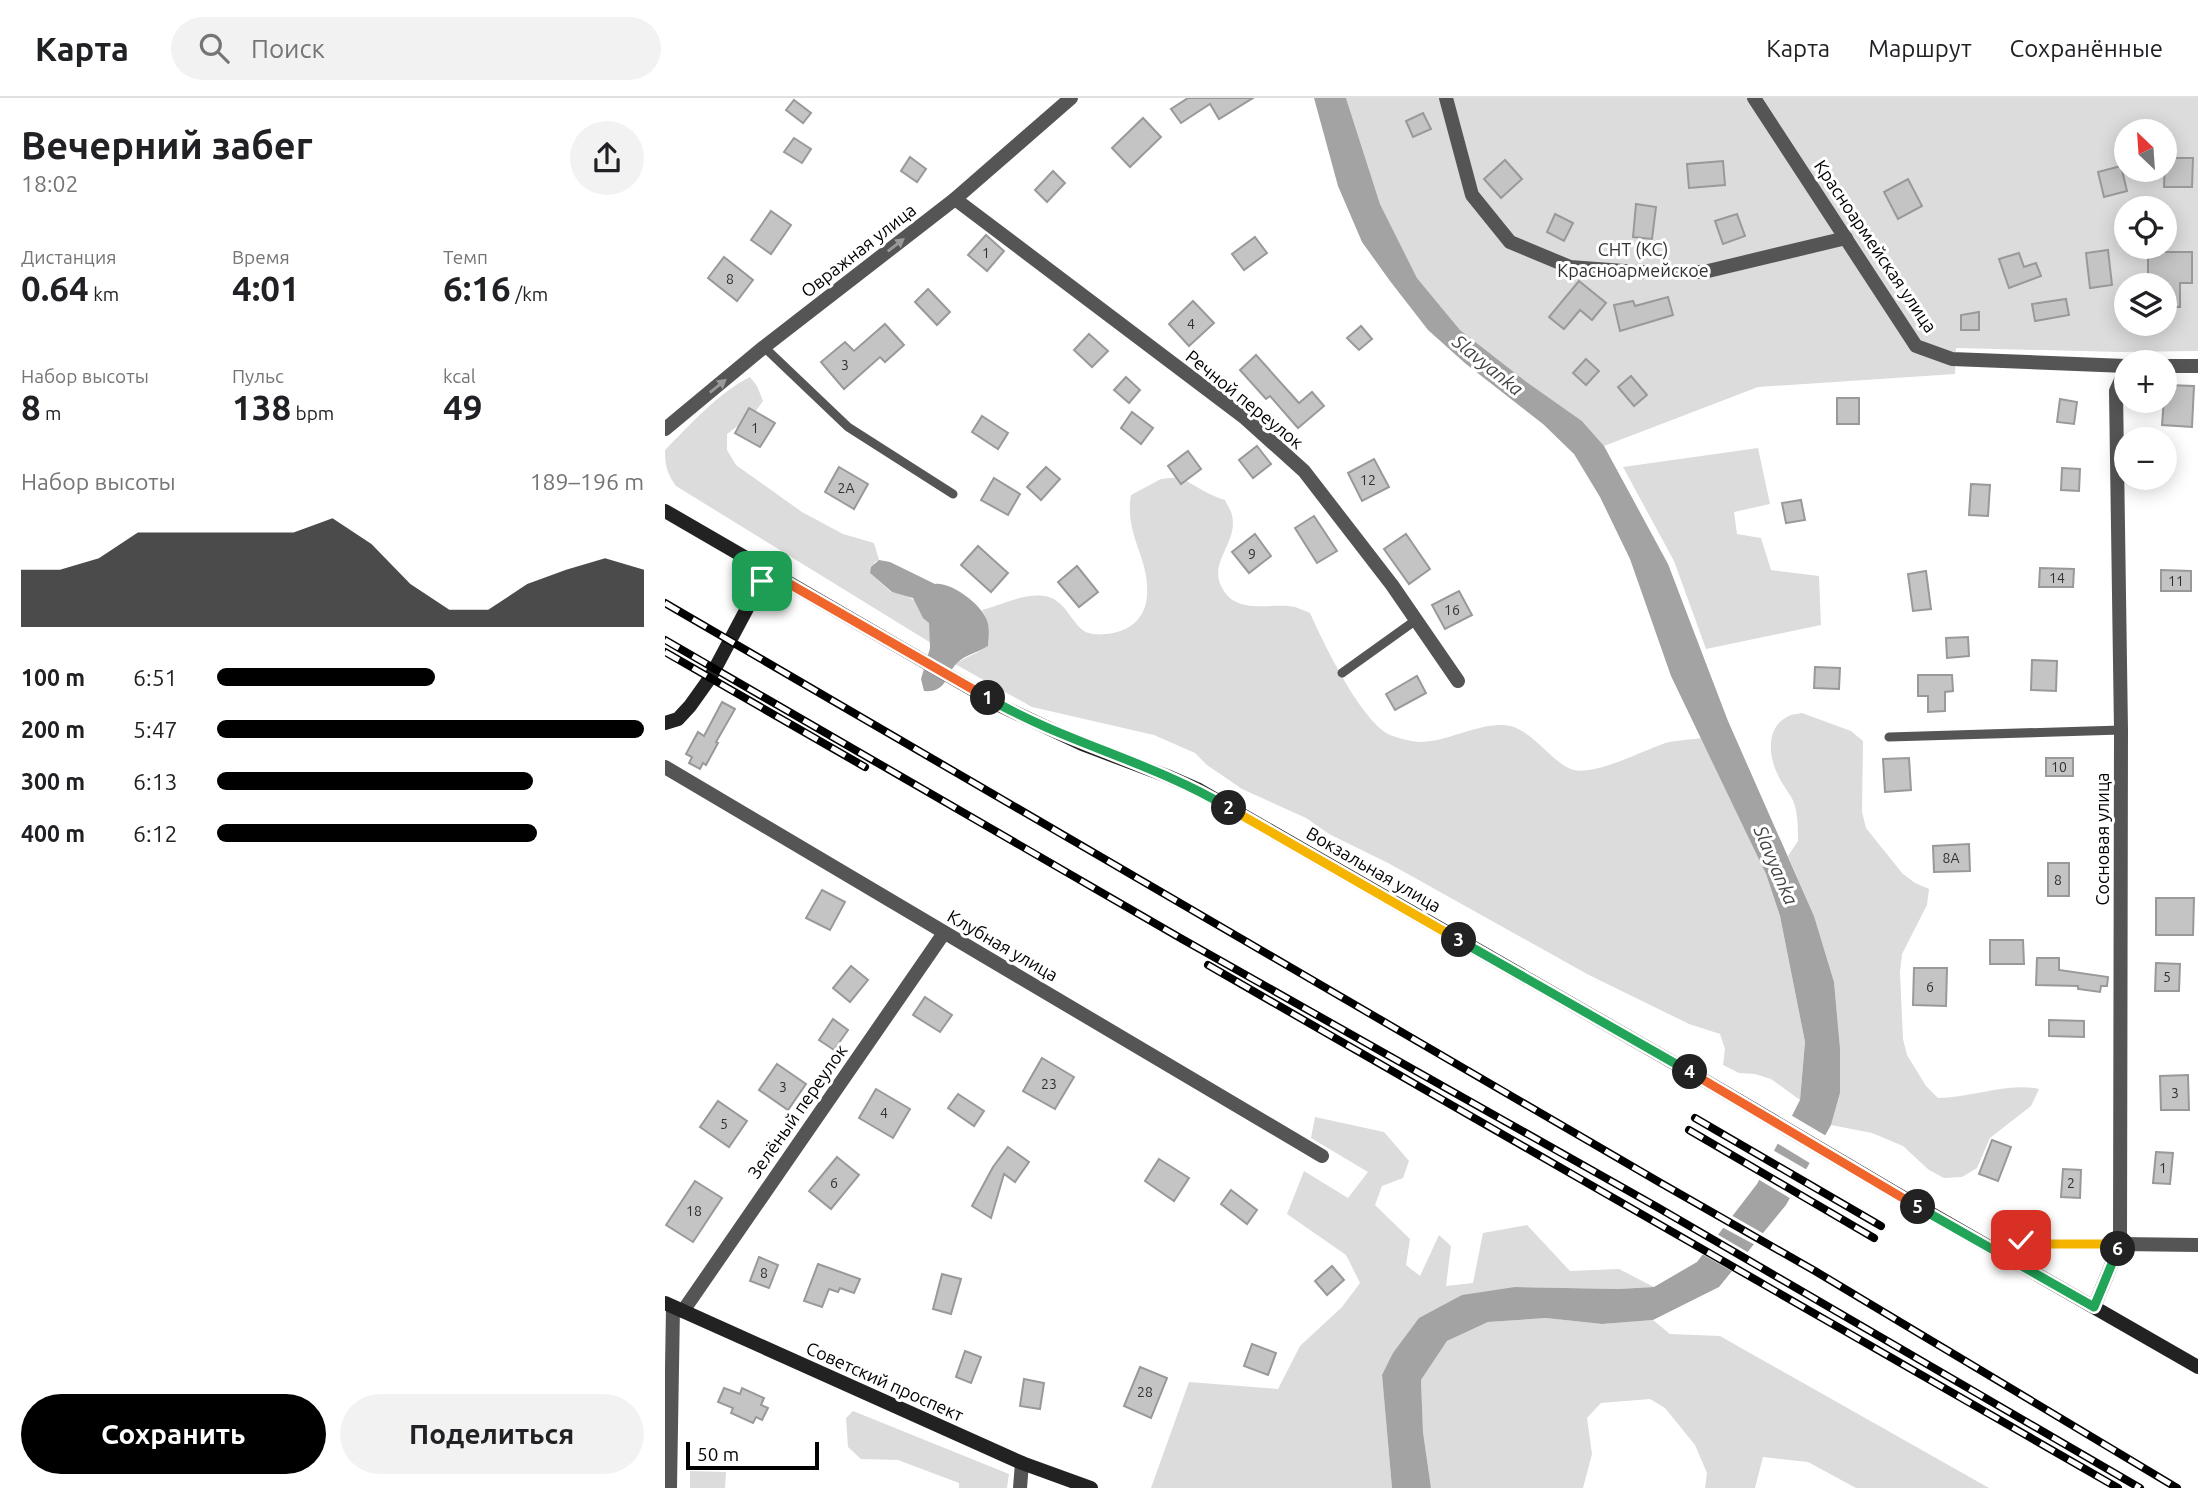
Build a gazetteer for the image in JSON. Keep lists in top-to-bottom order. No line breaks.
{"streets":{"street":["Красноармейская улица","Овражная улица","Речной переулок","Сосновая улица","Вокзальная улица","Клубная улица","Зелёный переулок","Советский проспект"]},"crossings":[["Овражная улица","Речной переулок"],["Сосновая улица","Вокзальная улица"],["Клубная улица","Зелёный переулок"],["Зелёный переулок","Советский проспект"]],"one_way":["Овражная улица"],"water":["Slavyanka"],"parks":["СНТ (КС) Красноармейское"],"house_numbers":["1","8","4","3","1","12","2А","9","14","11","16","10","8А","8","5","6","23","3","3","4","5","1","6","2","18","8","28"],"scale_bar":"50 m","north":"top left","page":{"header":"Карта","search":"Поиск","nav":["Карта","Маршрут","Сохранённые"],"heading":["Вечерний забег","18:02"],"map_buttons":["+","−"],"stats":[["Дистанция","0.64 km"],["Время","4:01"],["Темп","6:16 /km"],["Набор высоты","8 m"],["Пульс","138 bpm"],["kcal","49"]],"chart":["Набор высоты","189–196 m"],"list":[{"name":"100 m","note":"6:51"},{"name":"200 m","note":"5:47"},{"name":"300 m","note":"6:13"},{"name":"400 m","note":"6:12"}],"pins":["1","2","3","4","5","6"],"buttons":["Сохранить","Поделиться"],"scale":"50 m"}}
